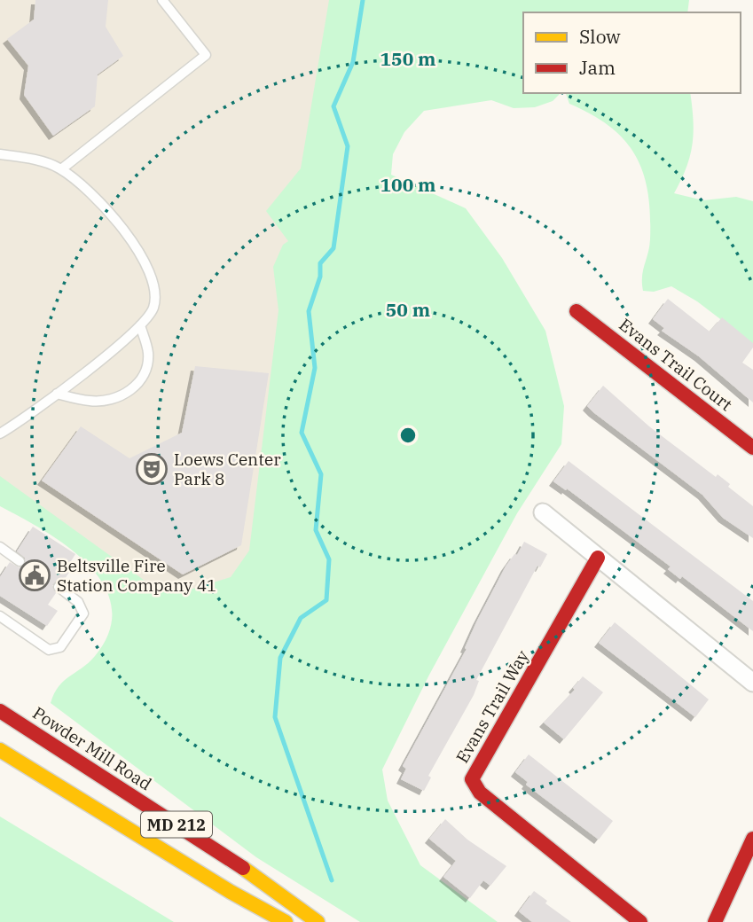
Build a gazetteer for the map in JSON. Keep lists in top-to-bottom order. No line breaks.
{"streets":{"street":["Evans Trail Court","Evans Trail Way","Powder Mill Road","MD 212"]},"places":{"theatre":["Loews Center Park 8"],"public building":["Beltsville Fire Station Company 41"]},"legend":["Slow","Jam"],"rings":["150 m","100 m","50 m"]}
